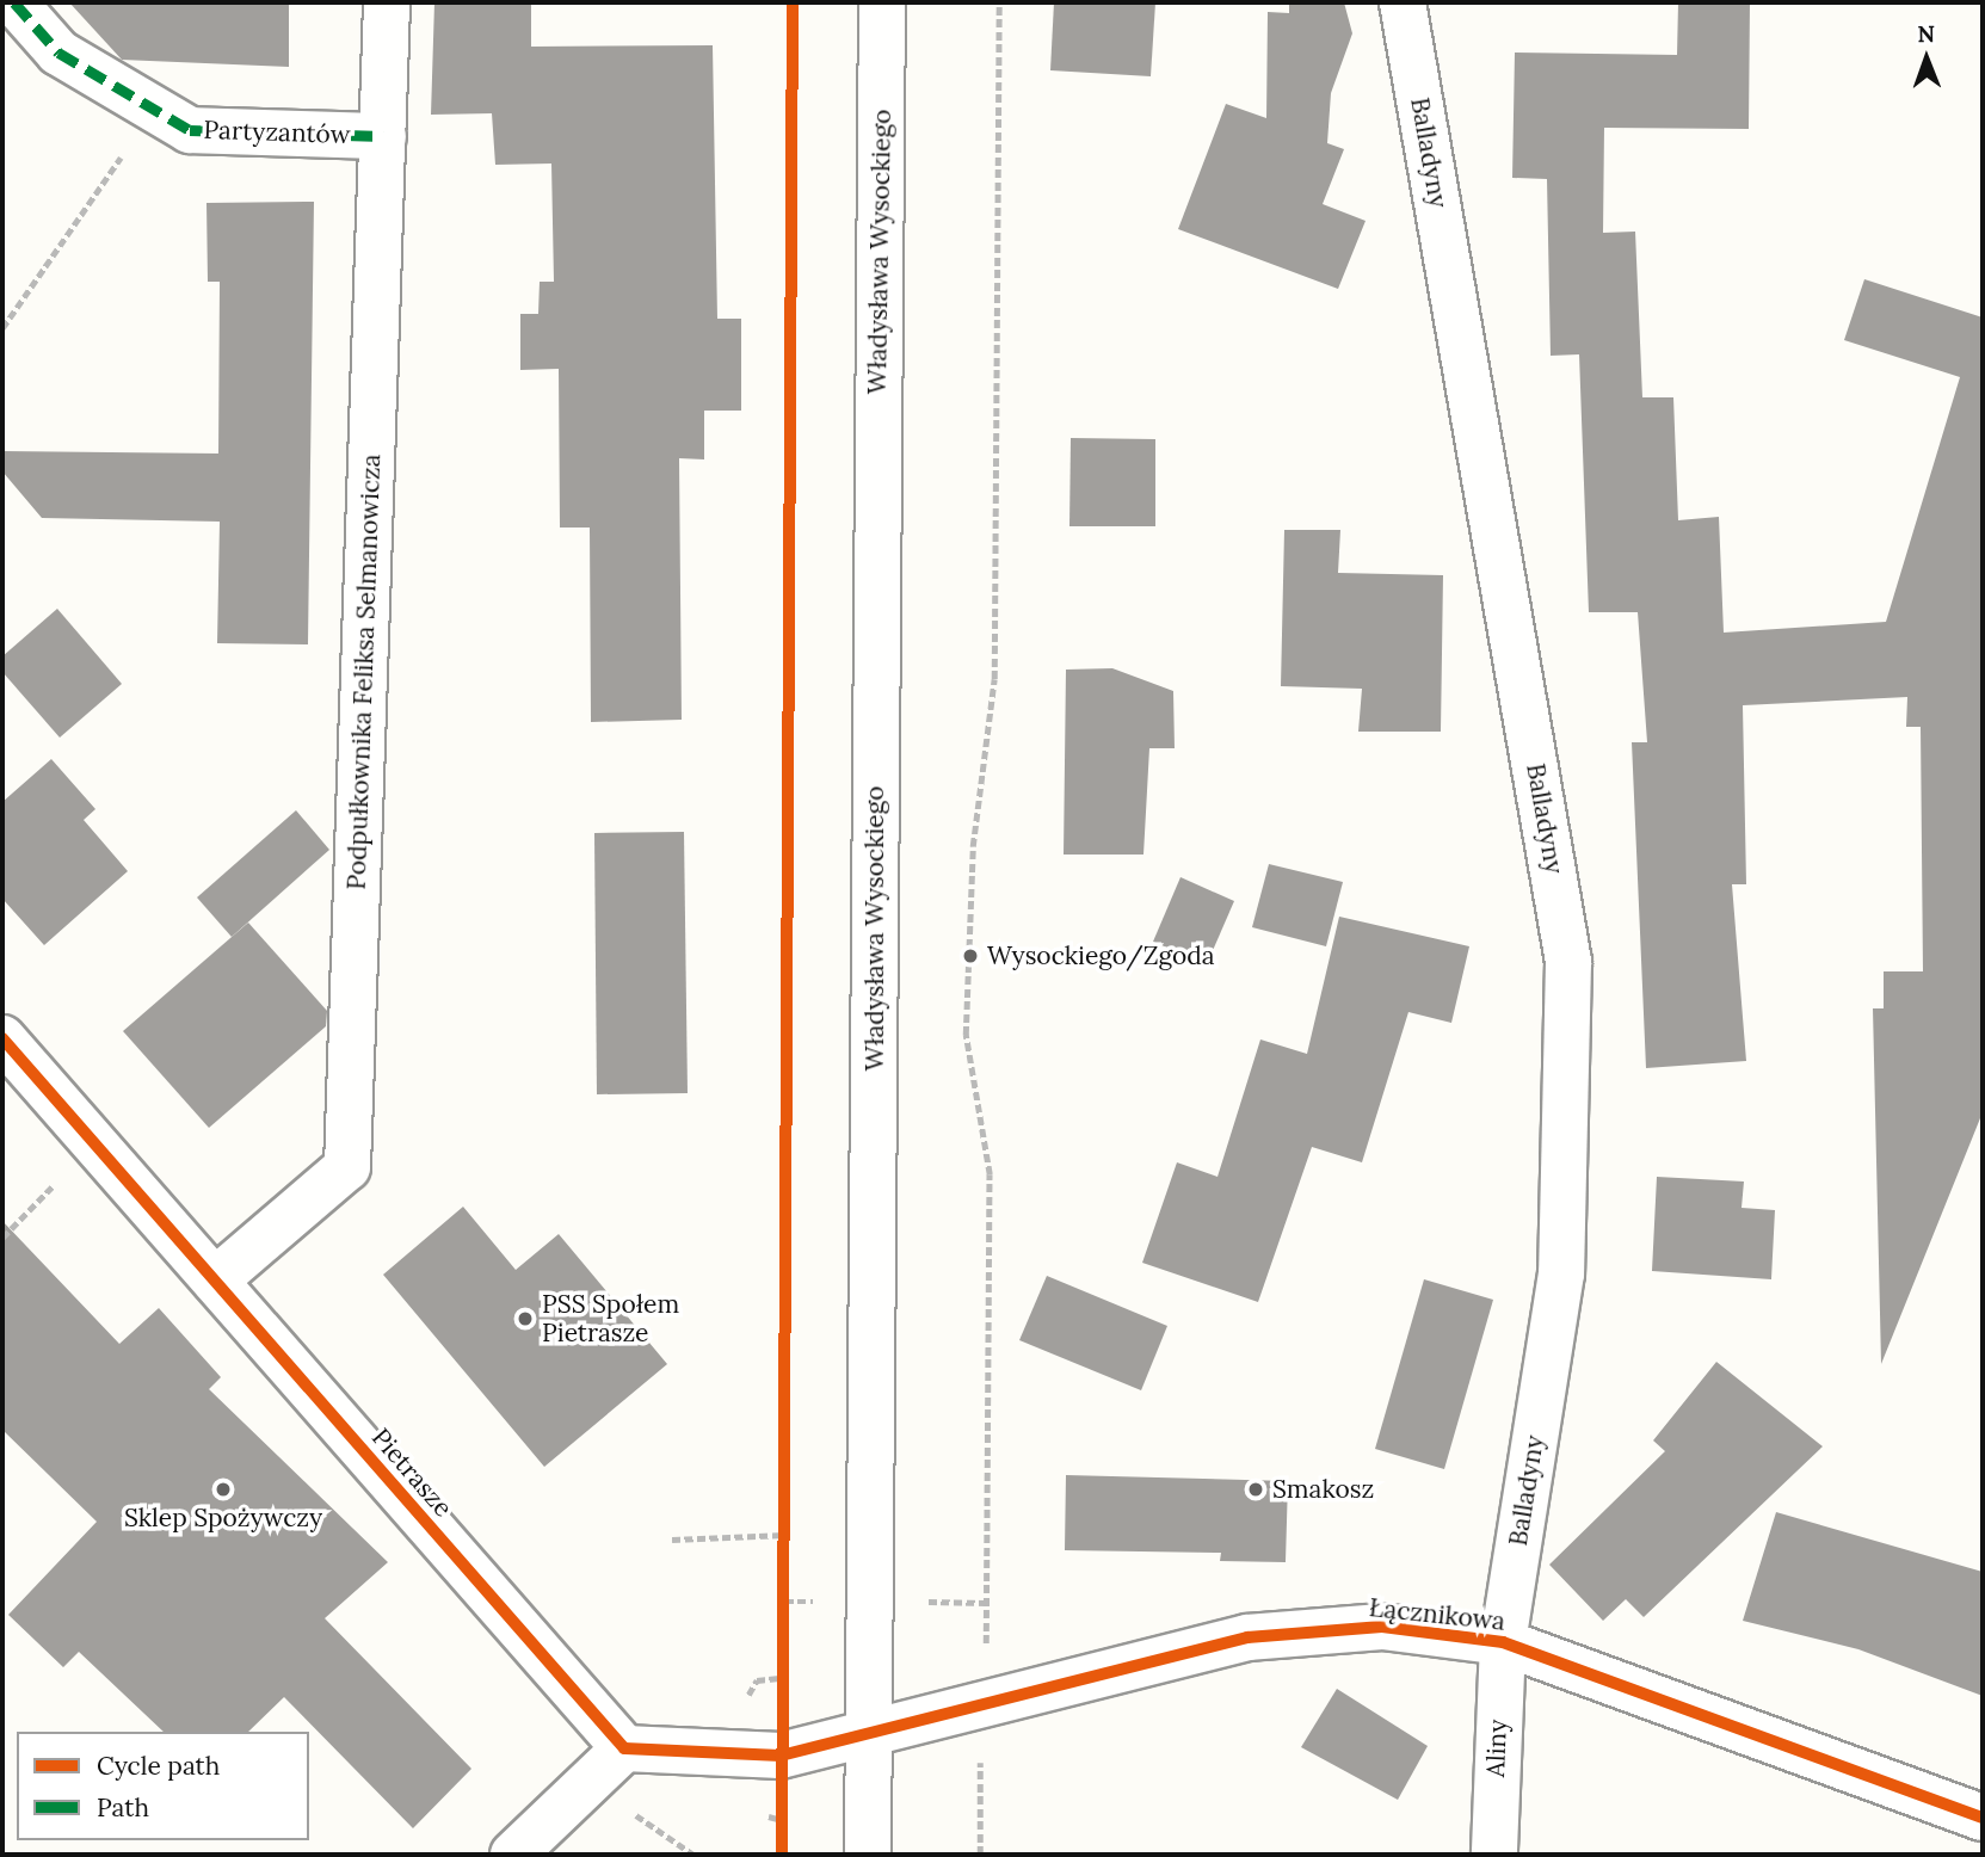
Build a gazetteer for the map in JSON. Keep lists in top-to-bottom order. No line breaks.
{"streets":{"street":["Partyzantów","Balladyny","Władysława Wysockiego","Podpułkownika Feliksa Selmanowicza","Pietrasze","Łącznikowa","Aliny"]},"crossings":[["Partyzantów","Podpułkownika Feliksa Selmanowicza"],["Balladyny","Łącznikowa"],["Balladyny","Aliny"],["Władysława Wysockiego","Łącznikowa"],["Podpułkownika Feliksa Selmanowicza","Pietrasze"],["Łącznikowa","Aliny"]],"places":["Wysockiego/Zgoda","PSS Społem Pietrasze","Sklep Spożywczy","Smakosz"],"legend":["Cycle path","Path"],"north":"top"}
